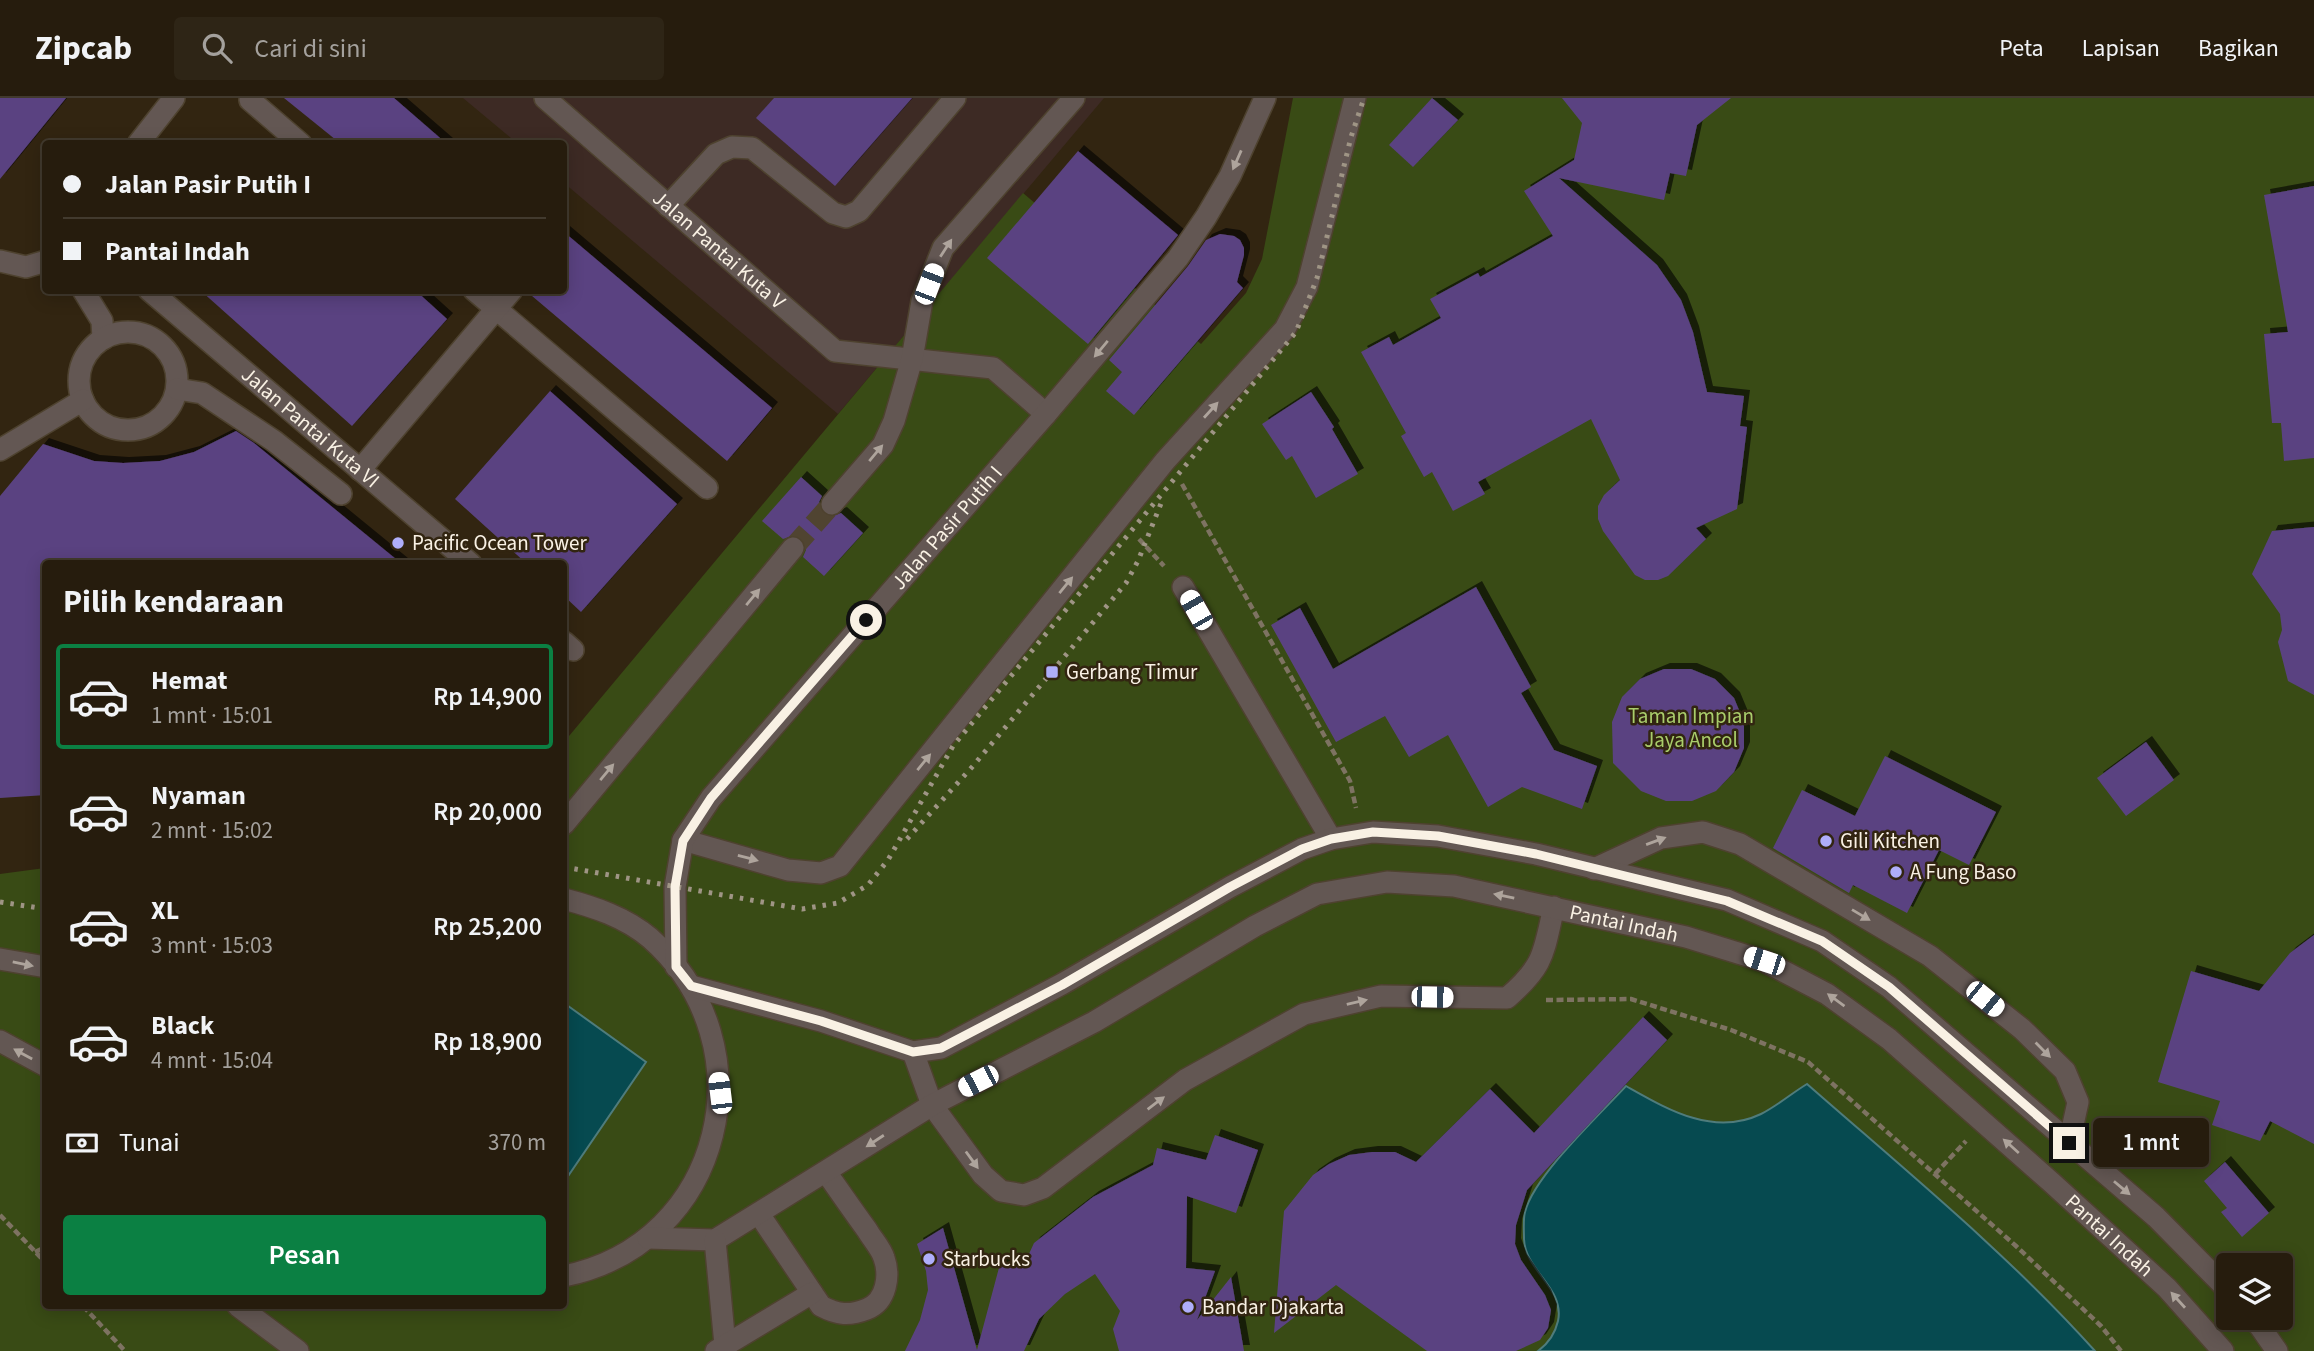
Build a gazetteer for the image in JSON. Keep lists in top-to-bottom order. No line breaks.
{"streets":{"street":["Jalan Pantai Kuta V","Jalan Pantai Kuta VI","Jalan Pasir Putih I","Pantai Indah"]},"crossings":[["Jalan Pantai Kuta V","Jalan Pasir Putih I"]],"parks":["Taman Impian Jaya Ancol"],"places":{"other":["Pacific Ocean Tower","Gili Kitchen","A Fung Baso","Starbucks","Bandar Djakarta"],"transit":["Gerbang Timur"]},"page":{"header":"Zipcab","search":"Cari di sini","nav":["Peta","Lapisan","Bagikan"],"banner":["Jalan Pasir Putih I","Pantai Indah"],"heading":"Pilih kendaraan","list":[{"name":"Hemat","note":"1 mnt · 15:01","value":"Rp 14,900"},{"name":"Nyaman","note":"2 mnt · 15:02","value":"Rp 20,000"},{"name":"XL","note":"3 mnt · 15:03","value":"Rp 25,200"},{"name":"Black","note":"4 mnt · 15:04","value":"Rp 18,900"}],"pay":["Tunai","370 m"],"bubble":"1 mnt","buttons":"Pesan"}}
